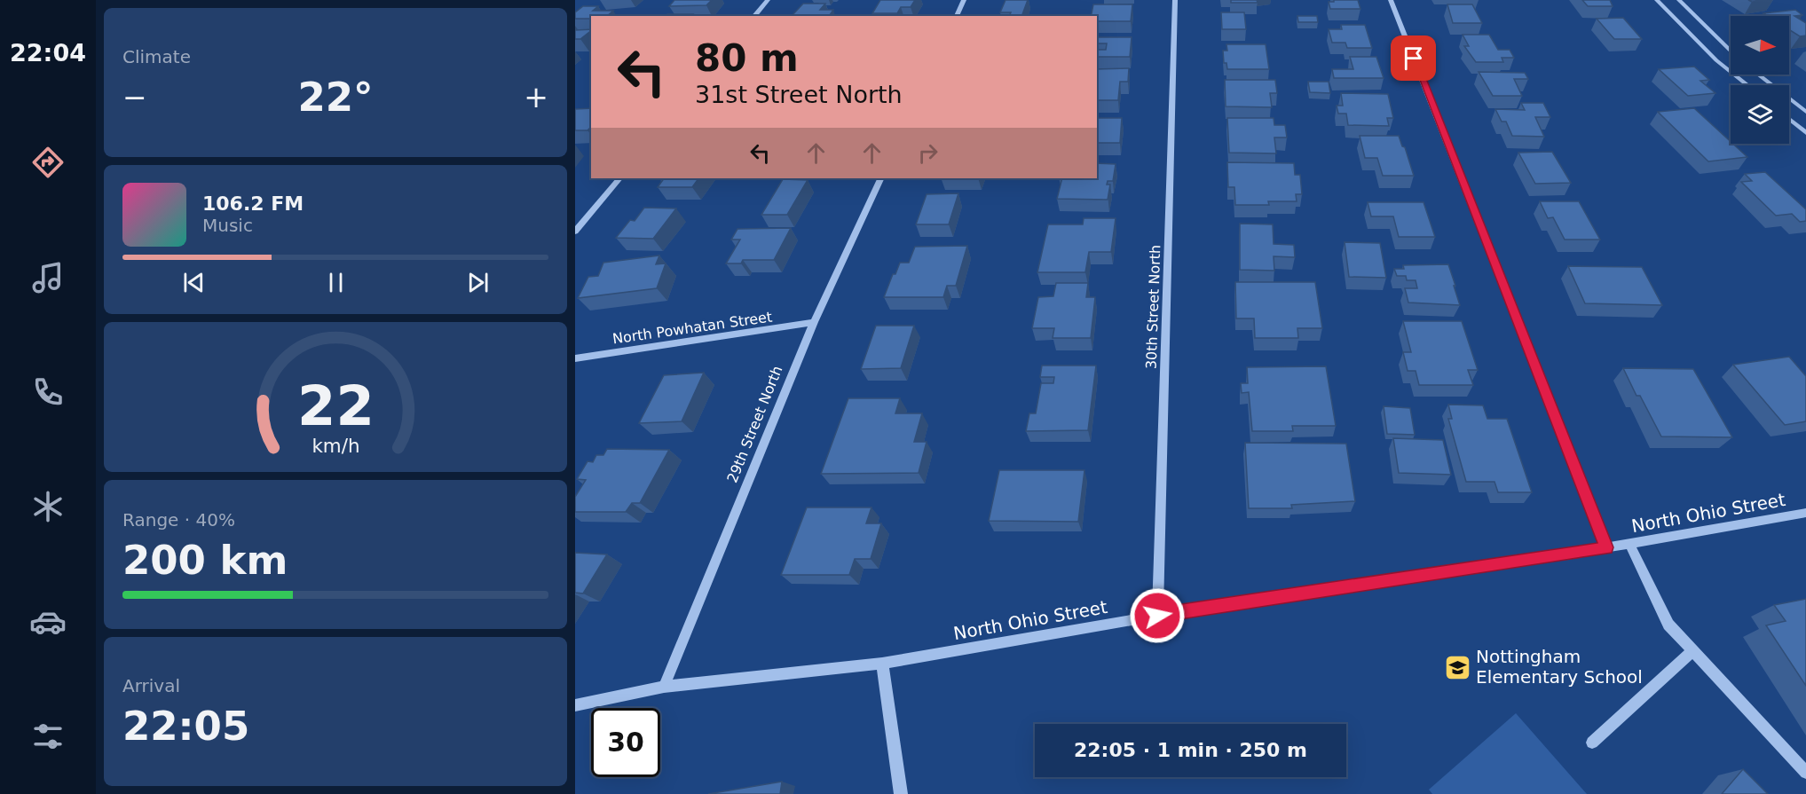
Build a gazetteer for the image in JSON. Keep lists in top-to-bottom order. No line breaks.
{"streets":{"street":["30th Street North","North Powhatan Street","29th Street North","North Ohio Street"]},"crossings":[["30th Street North","North Ohio Street"],["North Powhatan Street","29th Street North"],["29th Street North","North Ohio Street"]],"places":{"school or university":["Nottingham Elementary School"]},"north":"right","page":{"tabs":"22:04","tile":["Climate",["Range · 40%","200 km"],["Arrival","22:05"]],"turn":["80 m","31st Street North"],"heat":["−","22°","+"],"song":["106.2 FM","Music"],"limit":"30","trip":"22:05 · 1 min · 250 m","gauge":["22","km/h"]}}
